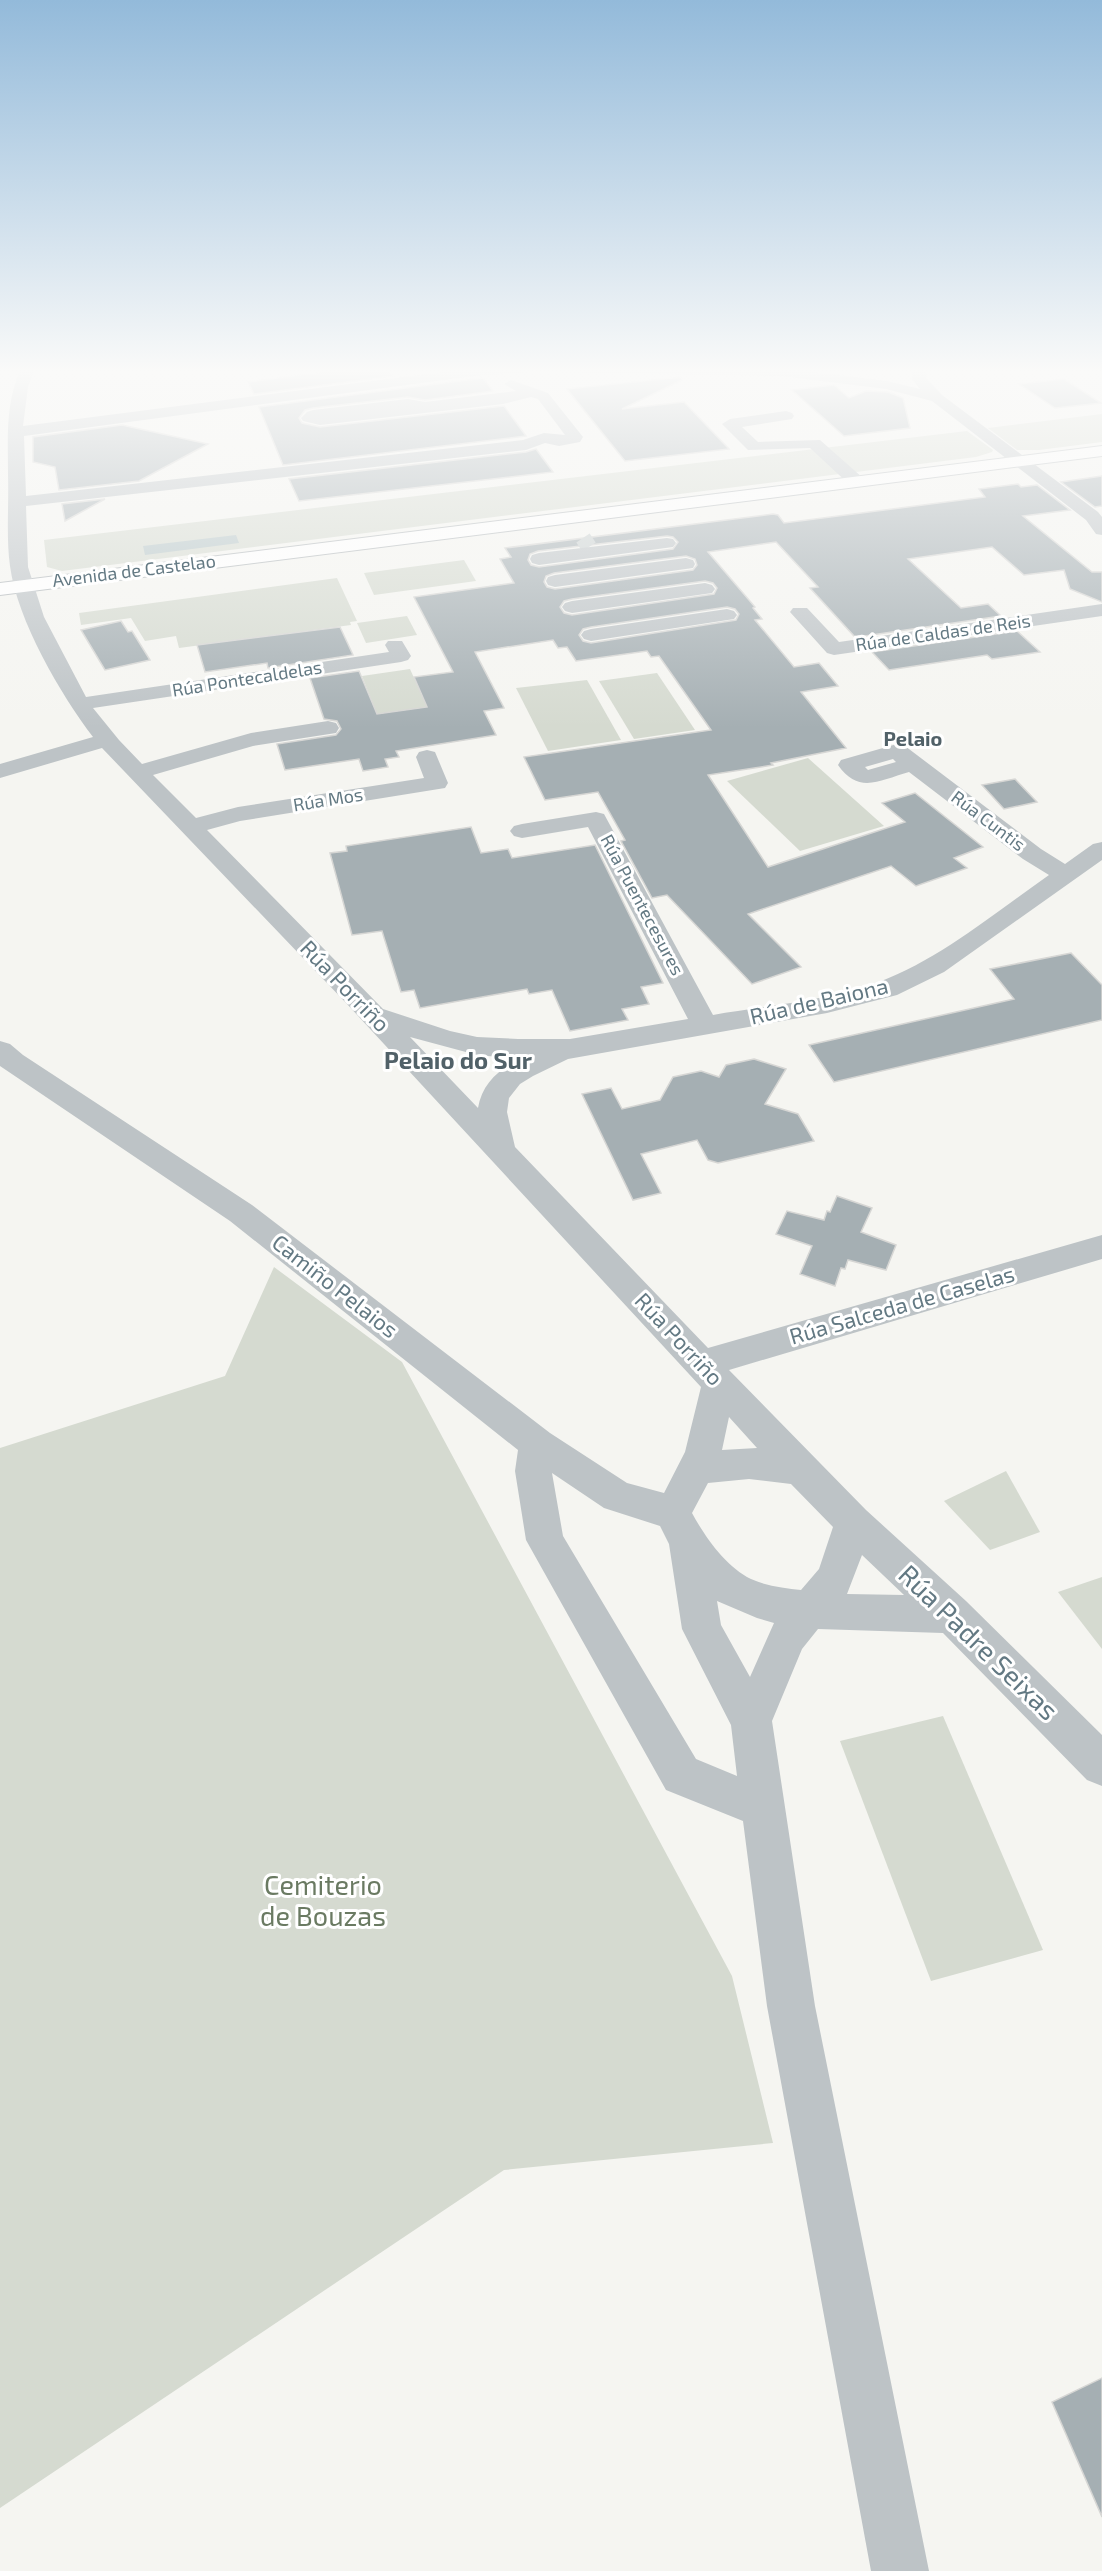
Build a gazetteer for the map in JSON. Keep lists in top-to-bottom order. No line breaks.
{"streets":{"main road":["Avenida de Castelao"],"street":["Rúa de Caldas de Reis","Rúa Pontecaldelas","Rúa Mos","Rúa Cuntis","Rúa Puentecesures","Rúa Porriño","Rúa de Baiona","Camiño Pelaios","Rúa Salceda de Caselas","Rúa Padre Seixas"]},"crossings":[["Avenida de Castelao","Rúa Porriño"],["Rúa Pontecaldelas","Rúa Porriño"],["Rúa Mos","Rúa Porriño"],["Rúa Cuntis","Rúa de Baiona"],["Rúa Puentecesures","Rúa de Baiona"],["Rúa Porriño","Rúa de Baiona"],["Rúa Porriño","Camiño Pelaios"],["Rúa Porriño","Rúa Salceda de Caselas"],["Rúa Porriño","Rúa Padre Seixas"],["Camiño Pelaios","Rúa Padre Seixas"]],"districts":["Pelaio","Pelaio do Sur"],"parks":["Cemiterio de Bouzas"]}
